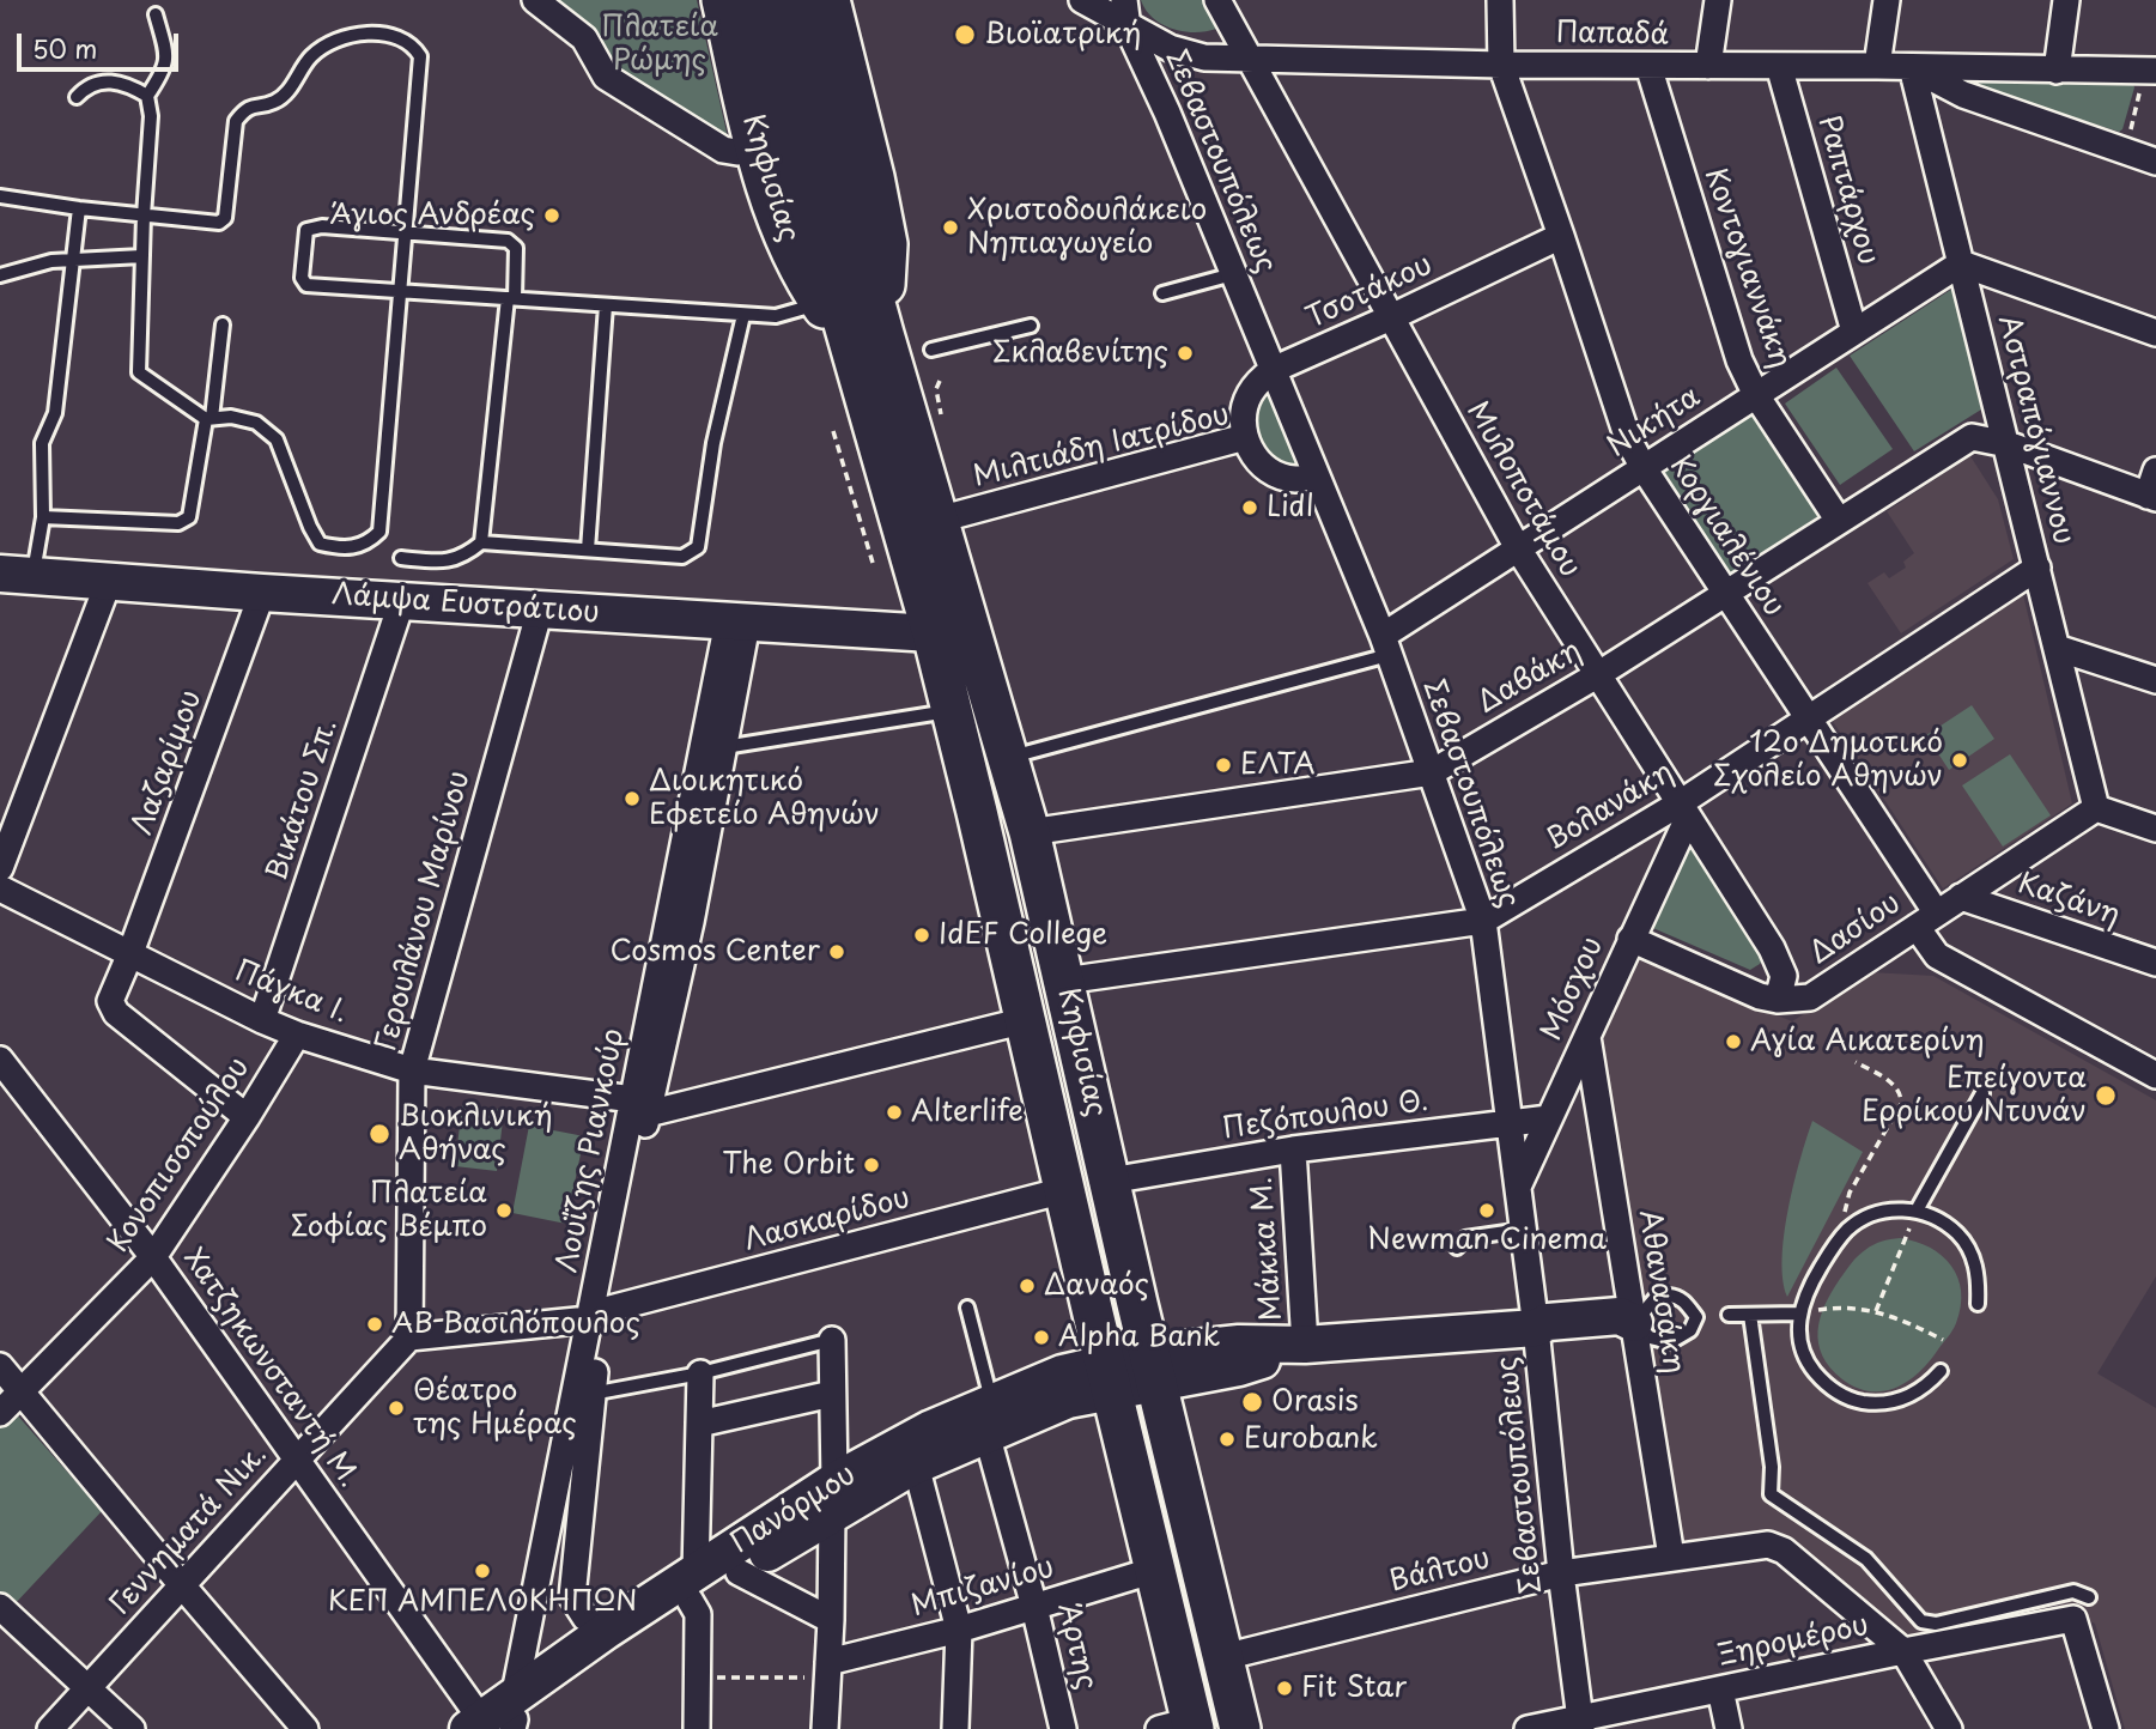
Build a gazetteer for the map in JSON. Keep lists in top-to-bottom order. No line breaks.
{"streets":{"main road":["Κηφισίας"],"street":["Παπαδά","Σεβαστουπόλεως","Ραπτάρχου","Κοντογιαννάκη","Τσοτάκου","Νικήτα","Αστραπόγιαννου","Μιλτιάδη Ιατρίδου","Μυλοποτάμου","Κοργιαλένιου","Λάμψα Ευστράτιου","Δαβάκη","Λαζαρίμου","Βικάτου Σπ.","Βολανάκη","Καζάνη","Γερουλάνου Μαρίνου","Δασίου","Μόσχου","Πάγκα Ι.","Πεζόπουλου Θ.","Λουΐζης Ριανκούρ","Κονοπισοπούλου","Λασκαρίδου","Μάκκα Μ.","Αθανασάκη","Χατζηκωνσταντή Μ.","Πανόρμου","Γεννηματά Νικ.","Βάλτου","Μπιζανίου","Ξηρομέρου","Άρτης"]},"crossings":[["Παπαδά","Σεβαστουπόλεως"],["Παπαδά","Ραπτάρχου"],["Παπαδά","Κοντογιαννάκη"],["Παπαδά","Αστραπόγιαννου"],["Παπαδά","Μυλοποτάμου"],["Παπαδά","Κοργιαλένιου"],["Σεβαστουπόλεως","Τσοτάκου"],["Σεβαστουπόλεως","Νικήτα"],["Σεβαστουπόλεως","Μιλτιάδη Ιατρίδου"],["Σεβαστουπόλεως","Δαβάκη"],["Σεβαστουπόλεως","Βολανάκη"],["Σεβαστουπόλεως","Μόσχου"],["Σεβαστουπόλεως","Πεζόπουλου Θ."],["Σεβαστουπόλεως","Πανόρμου"],["Σεβαστουπόλεως","Βάλτου"],["Σεβαστουπόλεως","Ξηρομέρου"],["Κηφισίας","Μιλτιάδη Ιατρίδου"],["Κηφισίας","Λάμψα Ευστράτιου"],["Κηφισίας","Δαβάκη"],["Κηφισίας","Βολανάκη"],["Κηφισίας","Πάγκα Ι."],["Κηφισίας","Πεζόπουλου Θ."],["Κηφισίας","Λασκαρίδου"],["Κηφισίας","Πανόρμου"],["Κηφισίας","Βάλτου"],["Κηφισίας","Μπιζανίου"],["Ραπτάρχου","Νικήτα"],["Κοντογιαννάκη","Νικήτα"],["Κοντογιαννάκη","Δαβάκη"],["Τσοτάκου","Μιλτιάδη Ιατρίδου"],["Τσοτάκου","Μυλοποτάμου"],["Τσοτάκου","Κοργιαλένιου"],["Νικήτα","Αστραπόγιαννου"],["Νικήτα","Μυλοποτάμου"],["Νικήτα","Κοργιαλένιου"],["Αστραπόγιαννου","Δαβάκη"],["Αστραπόγιαννου","Βολανάκη"],["Αστραπόγιαννου","Δασίου"],["Μυλοποτάμου","Δαβάκη"],["Μυλοποτάμου","Βολανάκη"],["Μυλοποτάμου","Δασίου"],["Μυλοποτάμου","Μόσχου"],["Κοργιαλένιου","Δαβάκη"],["Κοργιαλένιου","Βολανάκη"],["Κοργιαλένιου","Δασίου"],["Λάμψα Ευστράτιου","Λαζαρίμου"],["Λάμψα Ευστράτιου","Βικάτου Σπ."],["Λάμψα Ευστράτιου","Γερουλάνου Μαρίνου"],["Λάμψα Ευστράτιου","Λουΐζης Ριανκούρ"],["Λαζαρίμου","Πάγκα Ι."],["Βικάτου Σπ.","Πάγκα Ι."],["Βολανάκη","Μόσχου"],["Καζάνη","Δασίου"],["Γερουλάνου Μαρίνου","Πάγκα Ι."],["Γερουλάνου Μαρίνου","Λασκαρίδου"],["Γερουλάνου Μαρίνου","Γεννηματά Νικ."],["Δασίου","Μόσχου"],["Μόσχου","Πεζόπουλου Θ."],["Μόσχου","Αθανασάκη"],["Πάγκα Ι.","Λουΐζης Ριανκούρ"],["Πάγκα Ι.","Κονοπισοπούλου"],["Πεζόπουλου Θ.","Μάκκα Μ."],["Λουΐζης Ριανκούρ","Λασκαρίδου"],["Λουΐζης Ριανκούρ","Χατζηκωνσταντή Μ."],["Λουΐζης Ριανκούρ","Πανόρμου"],["Κονοπισοπούλου","Χατζηκωνσταντή Μ."],["Λασκαρίδου","Γεννηματά Νικ."],["Μάκκα Μ.","Πανόρμου"],["Αθανασάκη","Πανόρμου"],["Αθανασάκη","Βάλτου"],["Χατζηκωνσταντή Μ.","Πανόρμου"],["Χατζηκωνσταντή Μ.","Γεννηματά Νικ."],["Πανόρμου","Άρτης"],["Βάλτου","Ξηρομέρου"],["Μπιζανίου","Άρτης"]],"parks":["Πλατεία Ρώμης"],"places":["Βιοϊατρική","Άγιος Ανδρέας","Χριστοδουλάκειο Νηπιαγωγείο","Σκλαβενίτης","Lidl","12ο Δημοτικό Σχολείο Αθηνών","ΕΛΤΑ","Διοικητικό Εφετείο Αθηνών","IdEF College","Cosmos Center","Αγία Αικατερίνη","Επείγοντα Ερρίκου Ντυνάν","Alterlife","Βιοκλινική Αθήνας","The Orbit","Πλατεία Σοφίας Βέμπο","Newman Cinema","Δαναός","ΑΒ Βασιλόπουλος","Alpha Bank","Orasis","Θέατρο της Ημέρας","Eurobank","ΚΕΠ ΑΜΠΕΛΟΚΗΠΩΝ","Fit Star"],"scale_bar":"50 m"}
